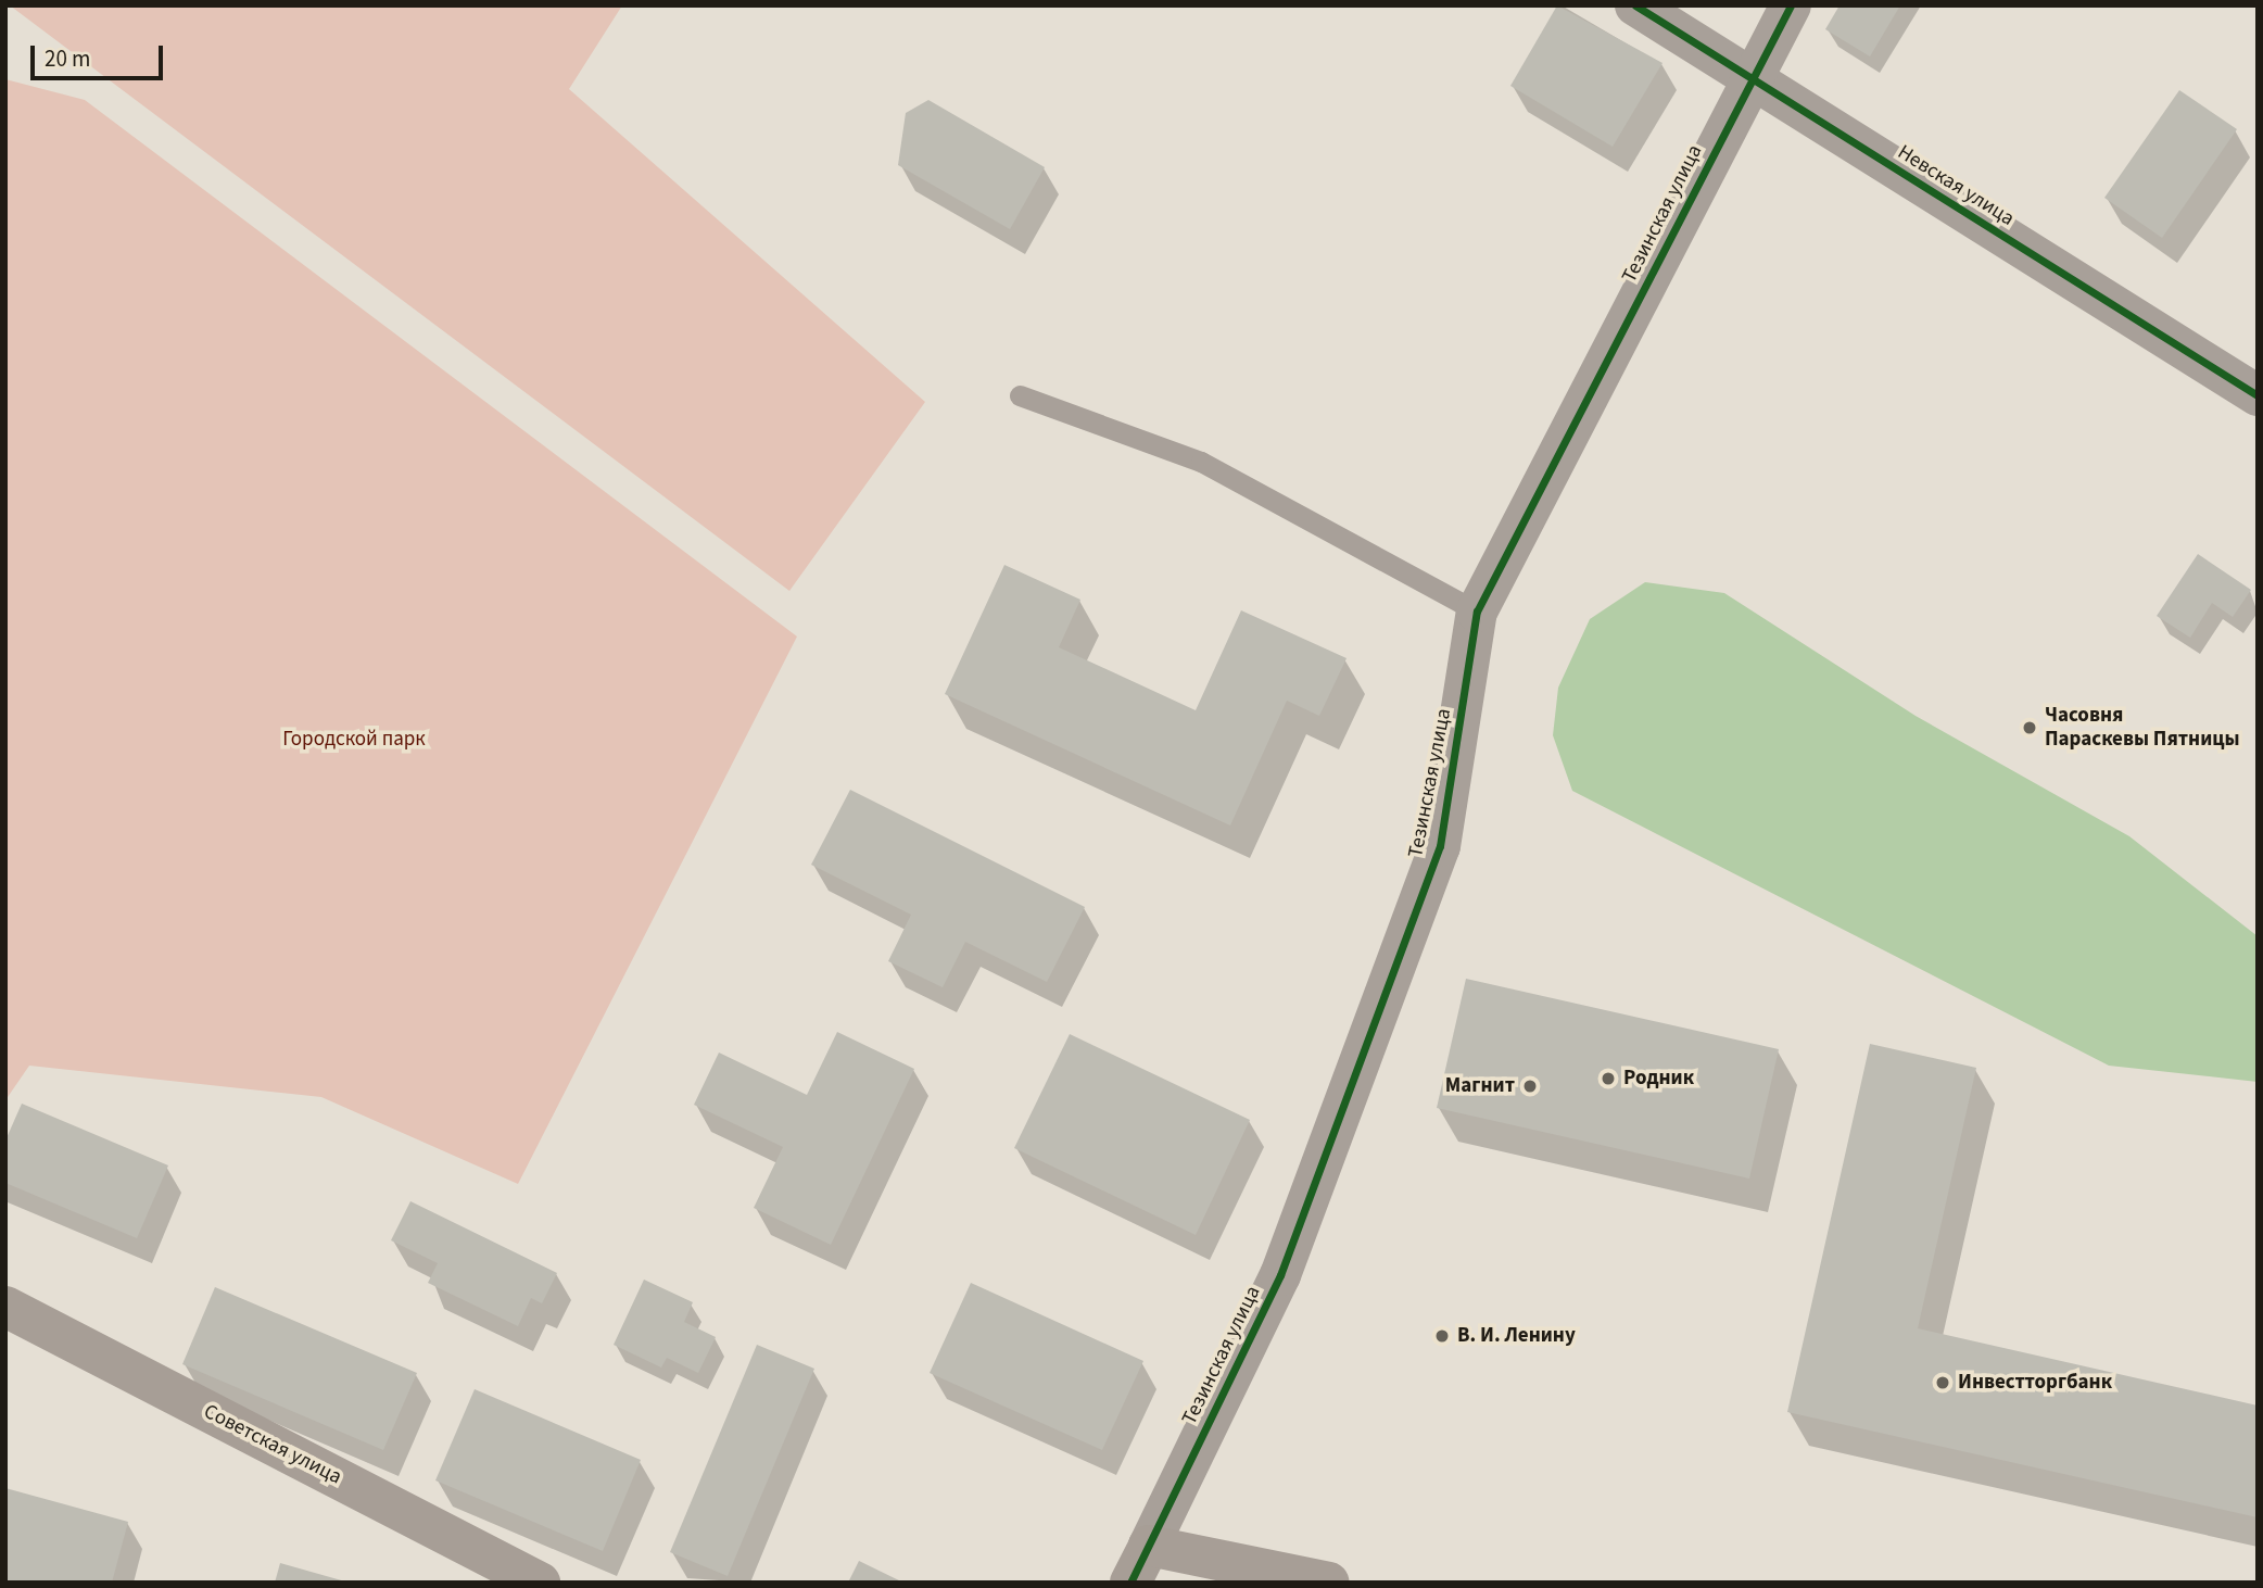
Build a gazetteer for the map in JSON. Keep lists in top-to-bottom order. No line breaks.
{"streets":{"main road":["Тезинская улица","Советская улица"],"street":["Невская улица"]},"crossings":[["Невская улица","Тезинская улица"]],"parks":["Городской парк"],"places":["Часовня Параскевы Пятницы","Родник","Магнит","В. И. Ленину","Инвестторгбанк"],"scale_bar":"20 m"}
